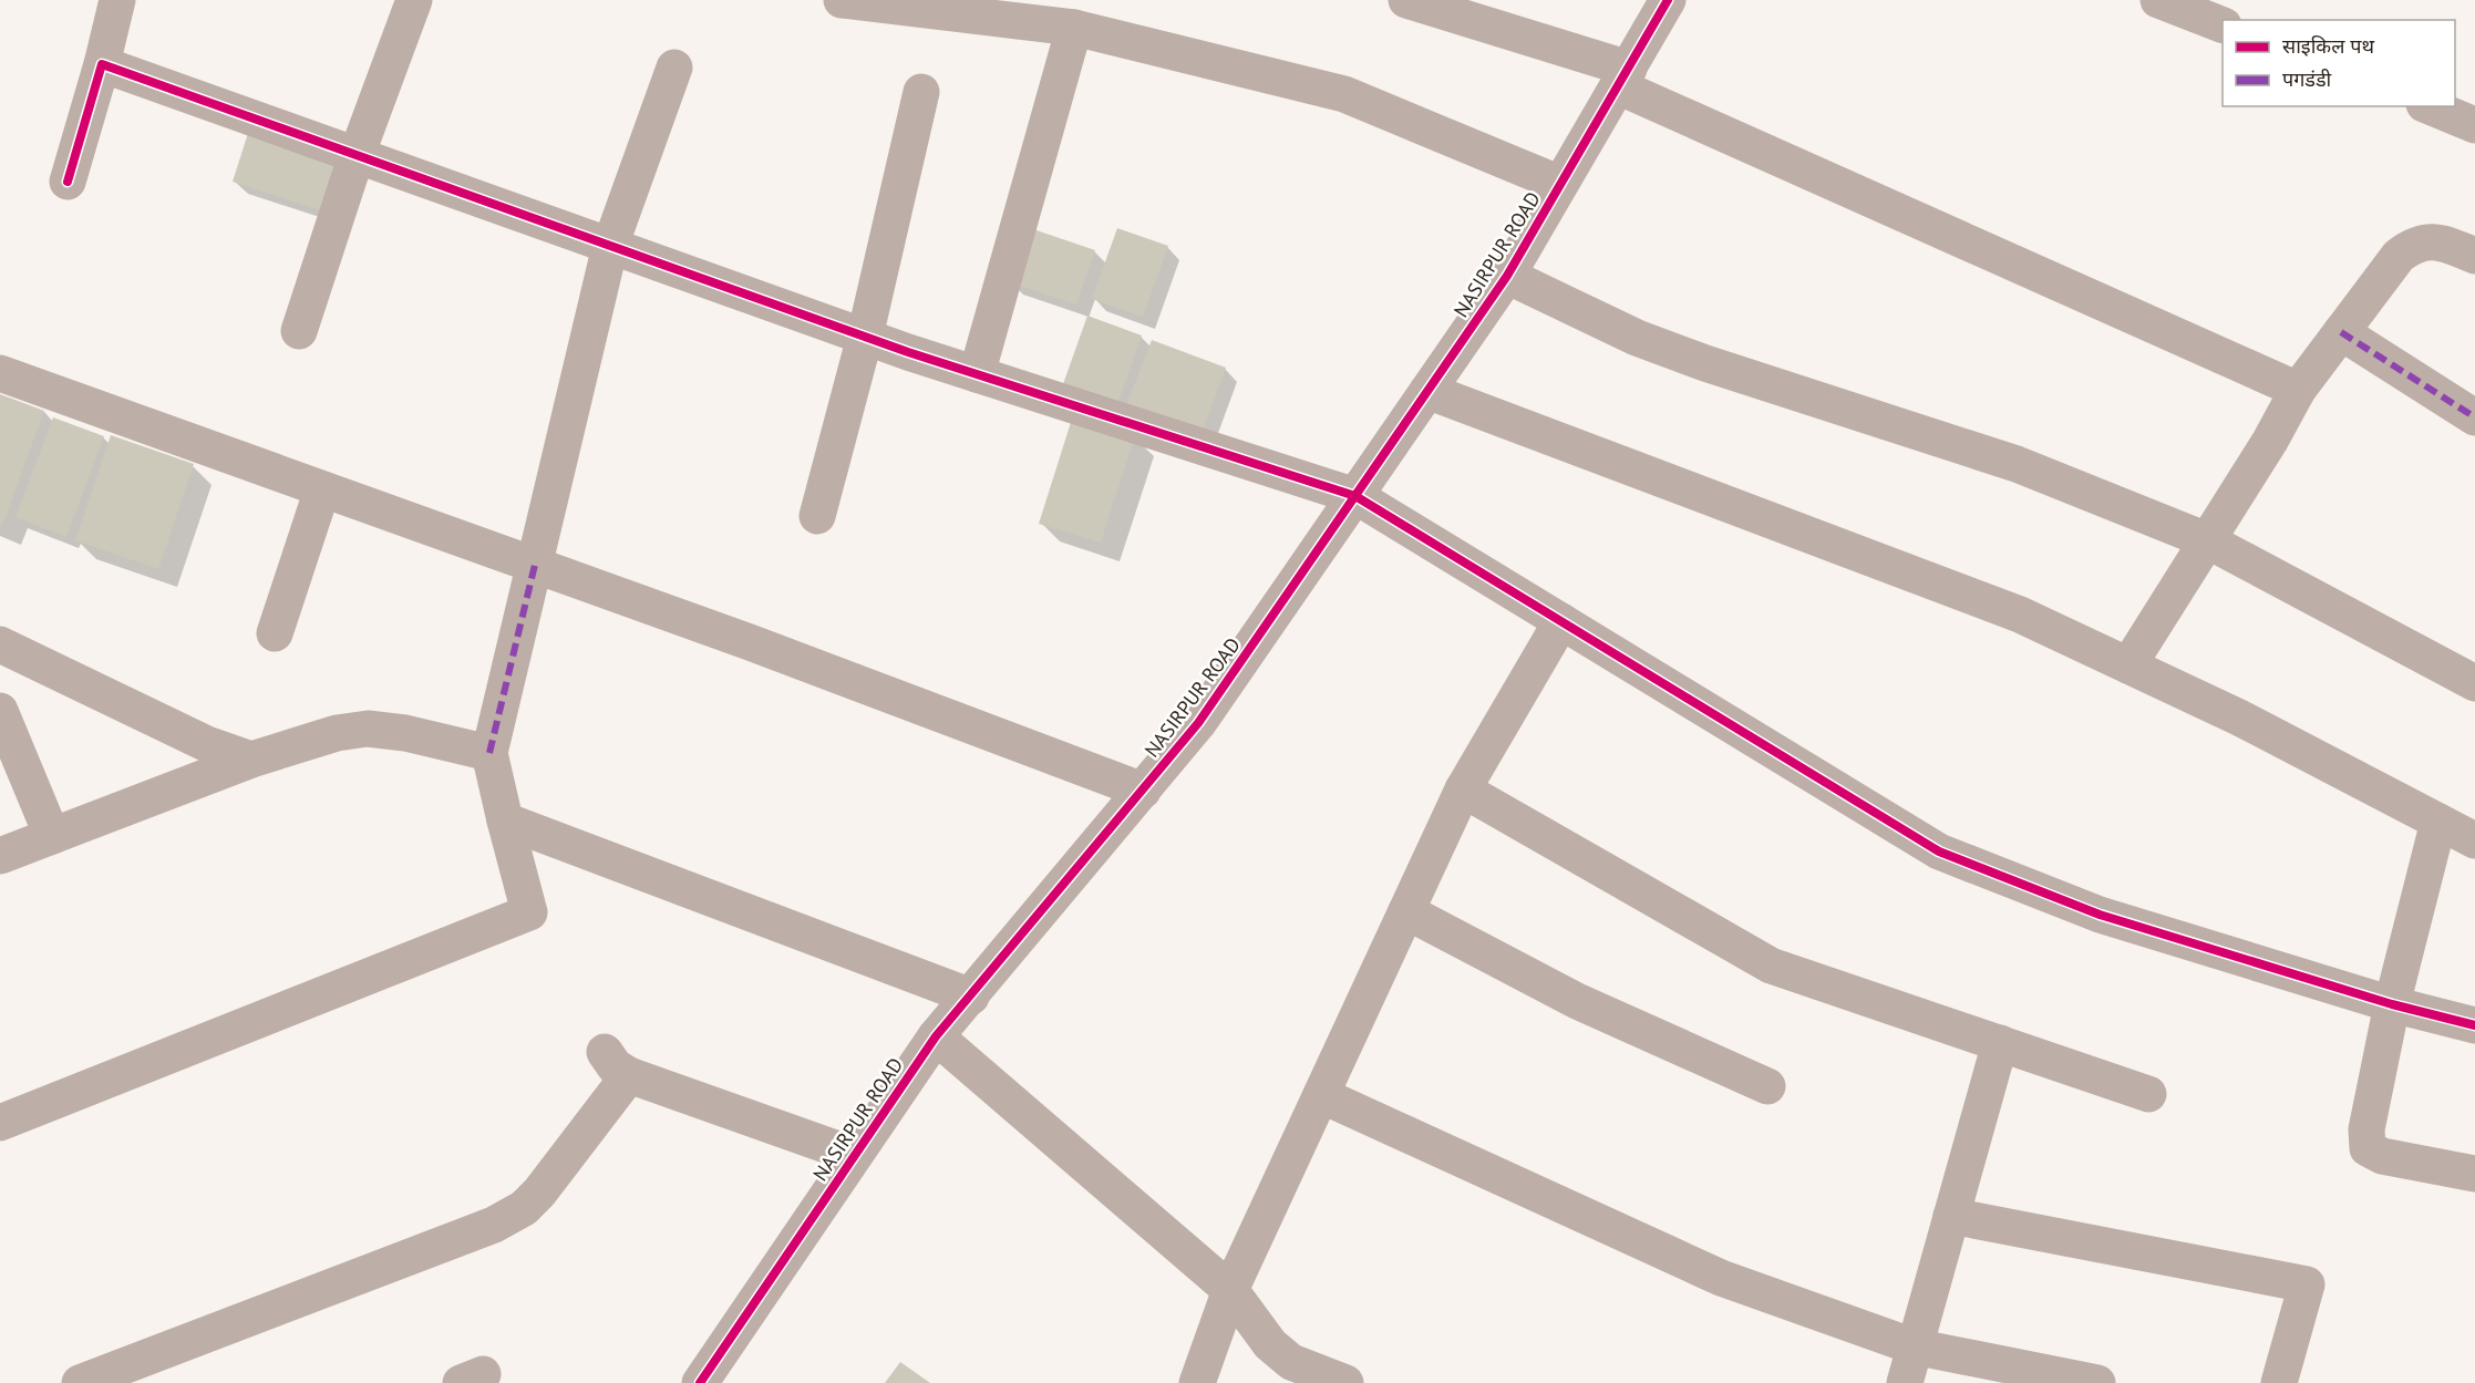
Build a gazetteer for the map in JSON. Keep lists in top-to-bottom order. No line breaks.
{"streets":{"street":["NASIRPUR ROAD"]},"legend":["साइकिल पथ","पगडंडी"]}
